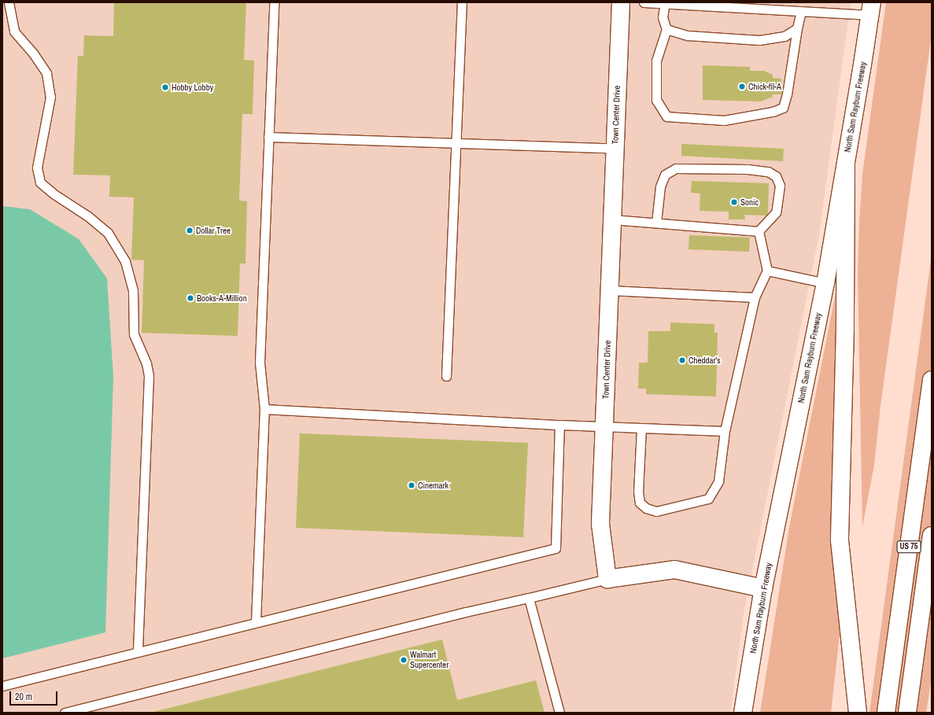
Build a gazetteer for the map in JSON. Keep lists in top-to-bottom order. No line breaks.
{"streets":{"main road":["North Sam Rayburn Freeway","Town Center Drive","US 75"]},"places":["Chick-fil-A","Hobby Lobby","Sonic","Dollar Tree","Books-A-Million","Cheddar's","Cinemark","Walmart Supercenter"],"scale_bar":"20 m"}
